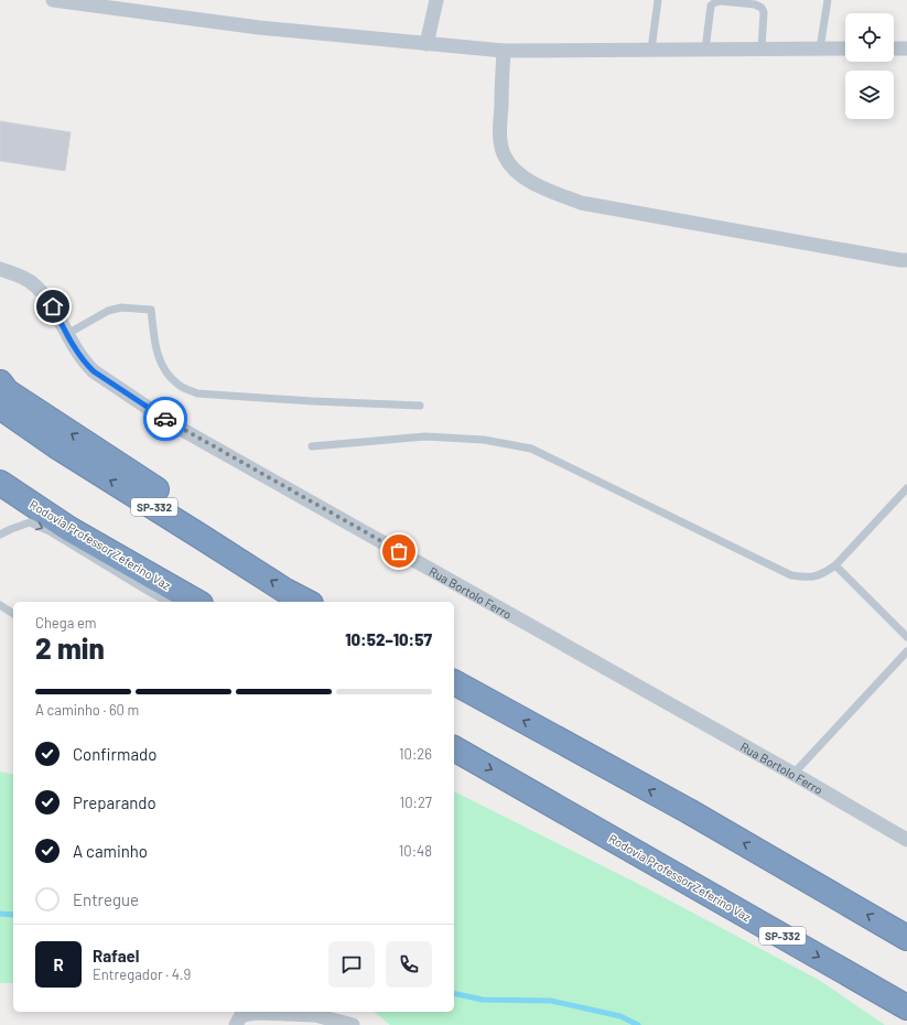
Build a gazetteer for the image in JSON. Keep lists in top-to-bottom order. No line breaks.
{"streets":{"highway":["SP-332","Rodovia Professor Zeferino Vaz"],"street":["Rua Bortolo Ferro"]},"page":{"heading":["2 min","Chega em","10:52–10:57"],"panel":["Rafael","Entregador · 4.9"],"bar":"A caminho · 60 m","list":[["Confirmado","10:26"],["Preparando","10:27"],["A caminho","10:48"],"Entregue"],"round":"R"}}
